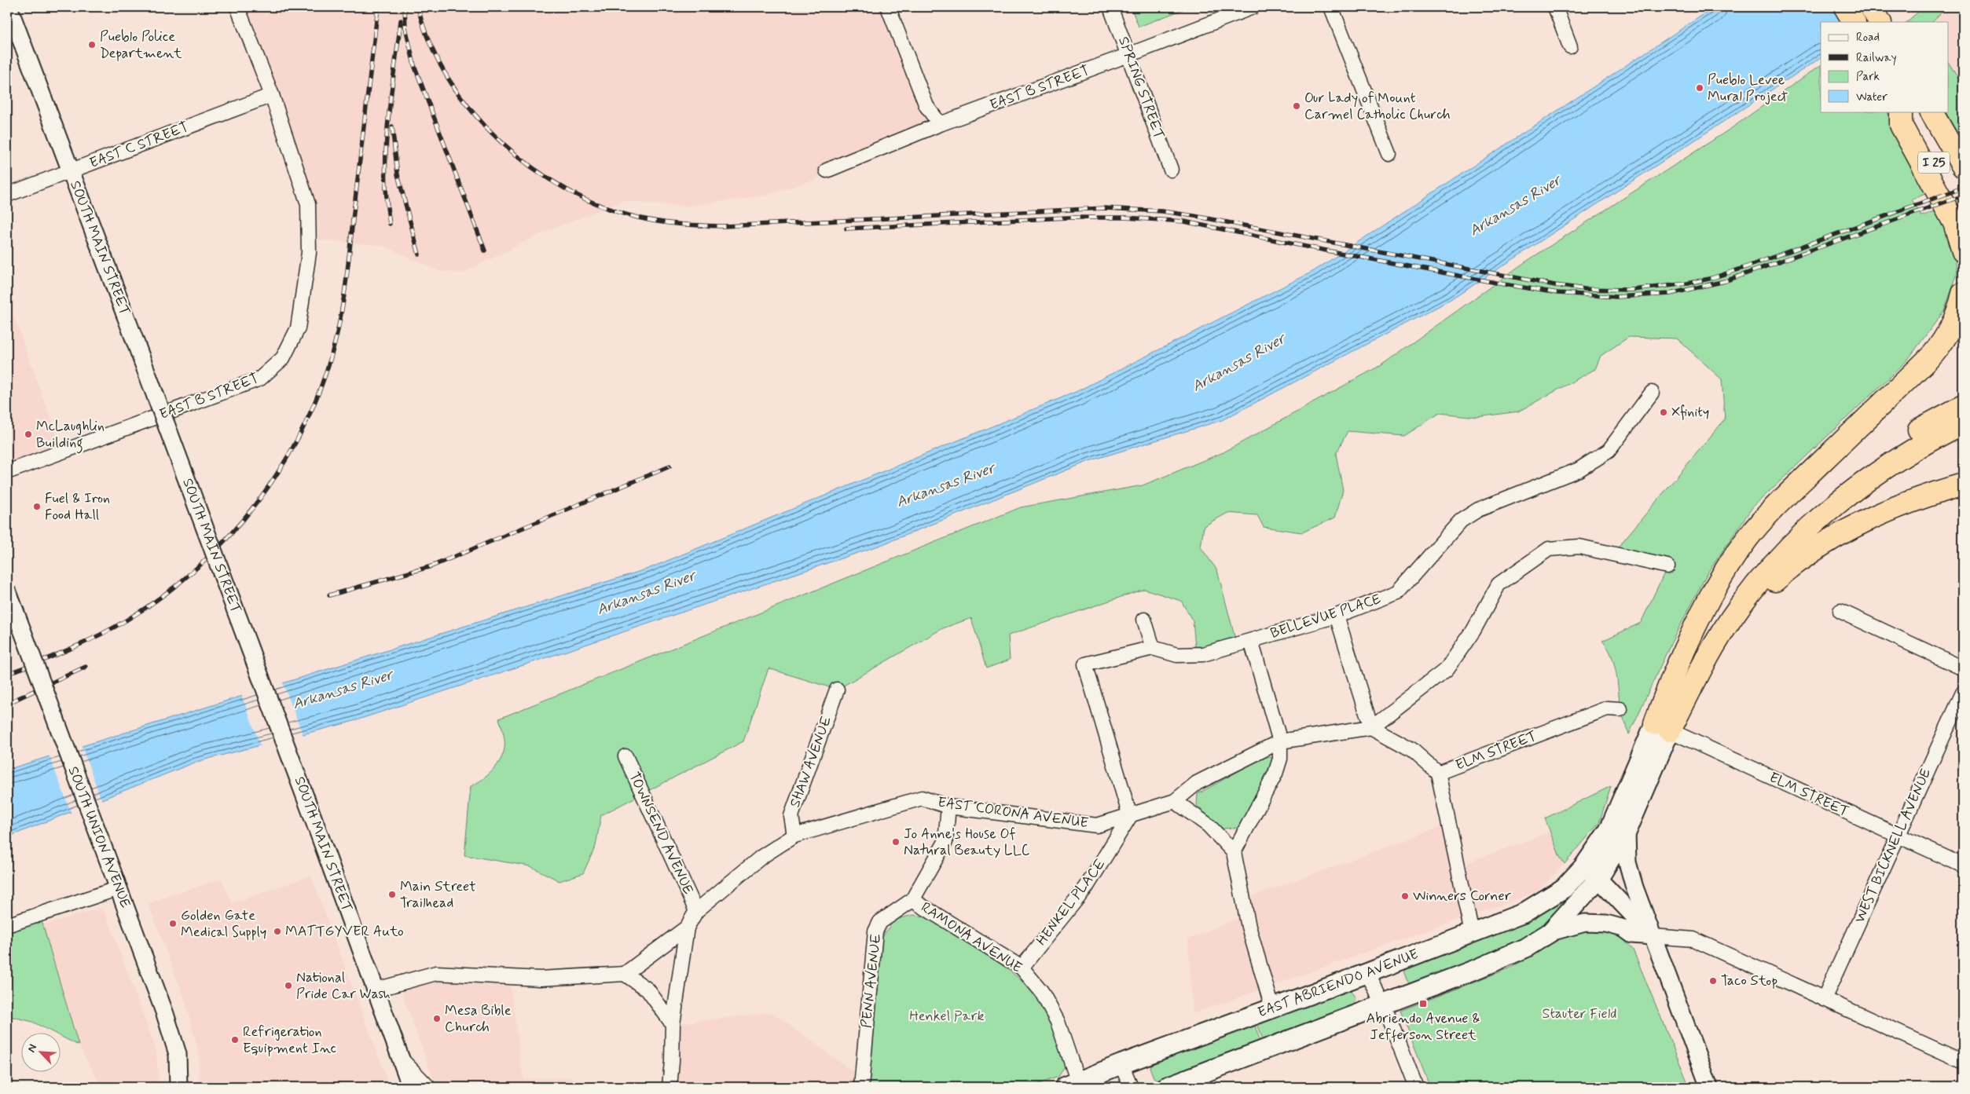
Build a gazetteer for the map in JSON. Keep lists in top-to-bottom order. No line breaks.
{"streets":{"highway":["I 25"],"main road":["EAST ABRIENDO AVENUE"],"street":["EAST B STREET","SPRING STREET","EAST C STREET","SOUTH MAIN STREET","BELLEVUE PLACE","ELM STREET","SHAW AVENUE","EAST CORONA AVENUE","TOWNSEND AVENUE","SOUTH UNION AVENUE","WEST BICKNELL AVENUE","HENKEL PLACE","RAMONA AVENUE","PENN AVENUE"]},"crossings":[["EAST B STREET","SPRING STREET"],["EAST B STREET","EAST C STREET"],["EAST C STREET","SOUTH MAIN STREET"],["BELLEVUE PLACE","EAST CORONA AVENUE"],["BELLEVUE PLACE","HENKEL PLACE"],["ELM STREET","WEST BICKNELL AVENUE"],["ELM STREET","EAST ABRIENDO AVENUE"],["SHAW AVENUE","EAST CORONA AVENUE"],["EAST CORONA AVENUE","TOWNSEND AVENUE"],["EAST CORONA AVENUE","HENKEL PLACE"],["EAST CORONA AVENUE","PENN AVENUE"],["HENKEL PLACE","RAMONA AVENUE"],["RAMONA AVENUE","PENN AVENUE"],["RAMONA AVENUE","EAST ABRIENDO AVENUE"]],"water":["Arkansas River"],"parks":["Stauter Field","Henkel Park"],"places":{"other":["Pueblo Police Department","Pueblo Levee Mural Project","Our Lady of Mount Carmel Catholic Church","Xfinity","McLaughlin Building","Fuel & Iron Food Hall","Jo Anne's House Of Natural Beauty LLC","Main Street Trailhead","Winners Corner","Golden Gate Medical Supply","MATTGYVER Auto","Taco Stop","National Pride Car Wash","Mesa Bible Church","Refrigeration Equipment Inc"],"transit":["Abriendo Avenue & Jefferson Street"]},"legend":["Road","Railway","Park","Water"],"north":"top left"}
